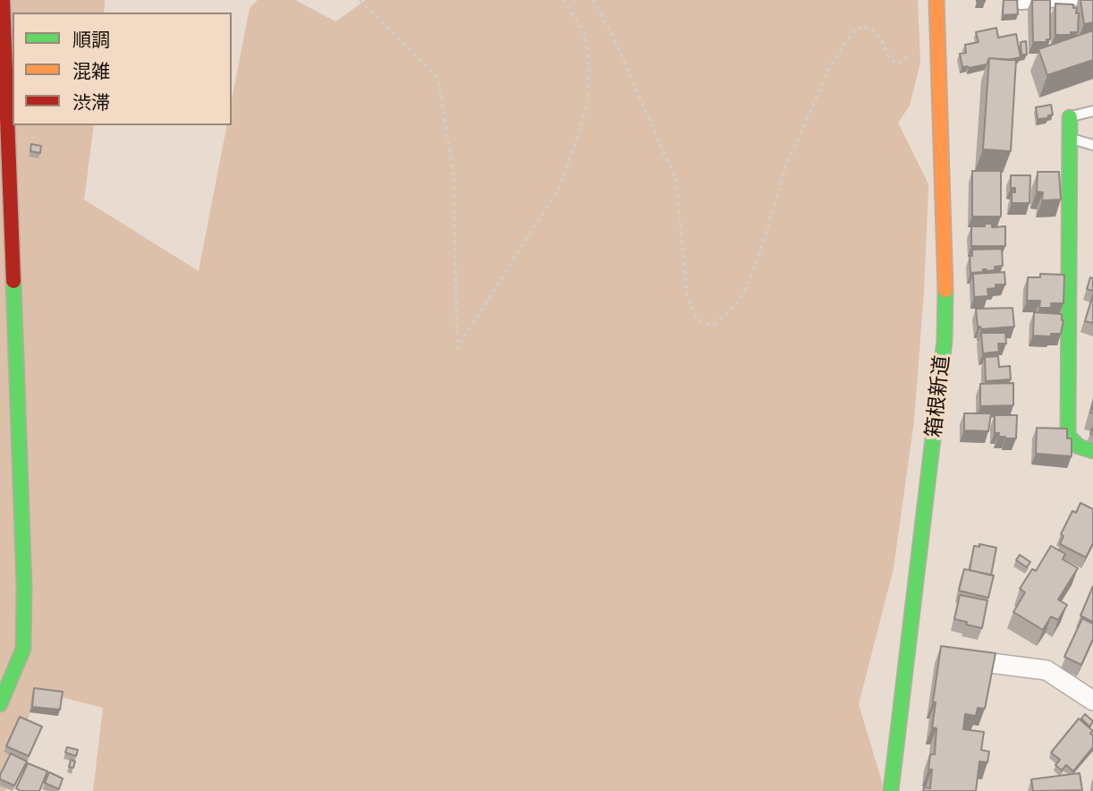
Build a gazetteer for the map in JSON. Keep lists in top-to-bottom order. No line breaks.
{"streets":{"main road":["箱根新道"]},"legend":["順調","混雑","渋滞"]}
